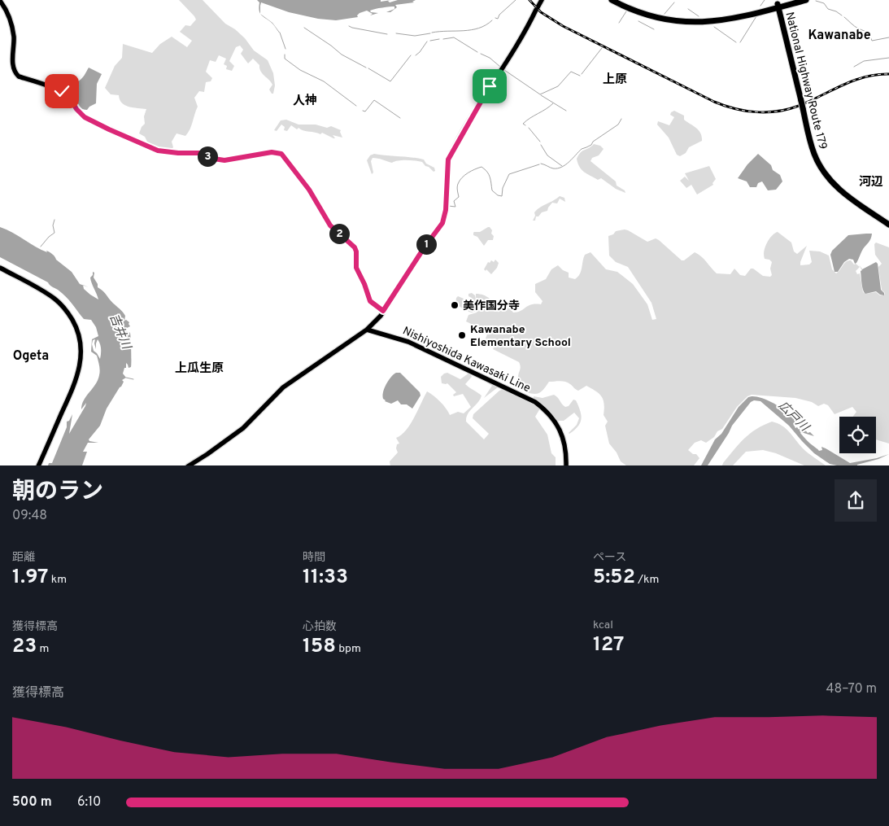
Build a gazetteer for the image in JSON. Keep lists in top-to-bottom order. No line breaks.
{"streets":{"highway":["National Highway Route 179"],"main road":["Nishiyoshida Kawasaki Line"]},"districts":["Kawanabe","上原","人神","河辺","Ogeta","上瓜生原"],"water":["吉井川","広戸川"],"places":["美作国分寺","Kawanabe Elementary School"],"page":{"pins":["3","2","1"],"heading":["朝のラン","09:48"],"stats":[["距離","1.97 km"],["時間","11:33"],["ペース","5:52 /km"],["獲得標高","23 m"],["心拍数","158 bpm"],["kcal","127"]],"chart":["獲得標高","48–70 m"],"list":[{"name":"500 m","note":"6:10"}]}}
